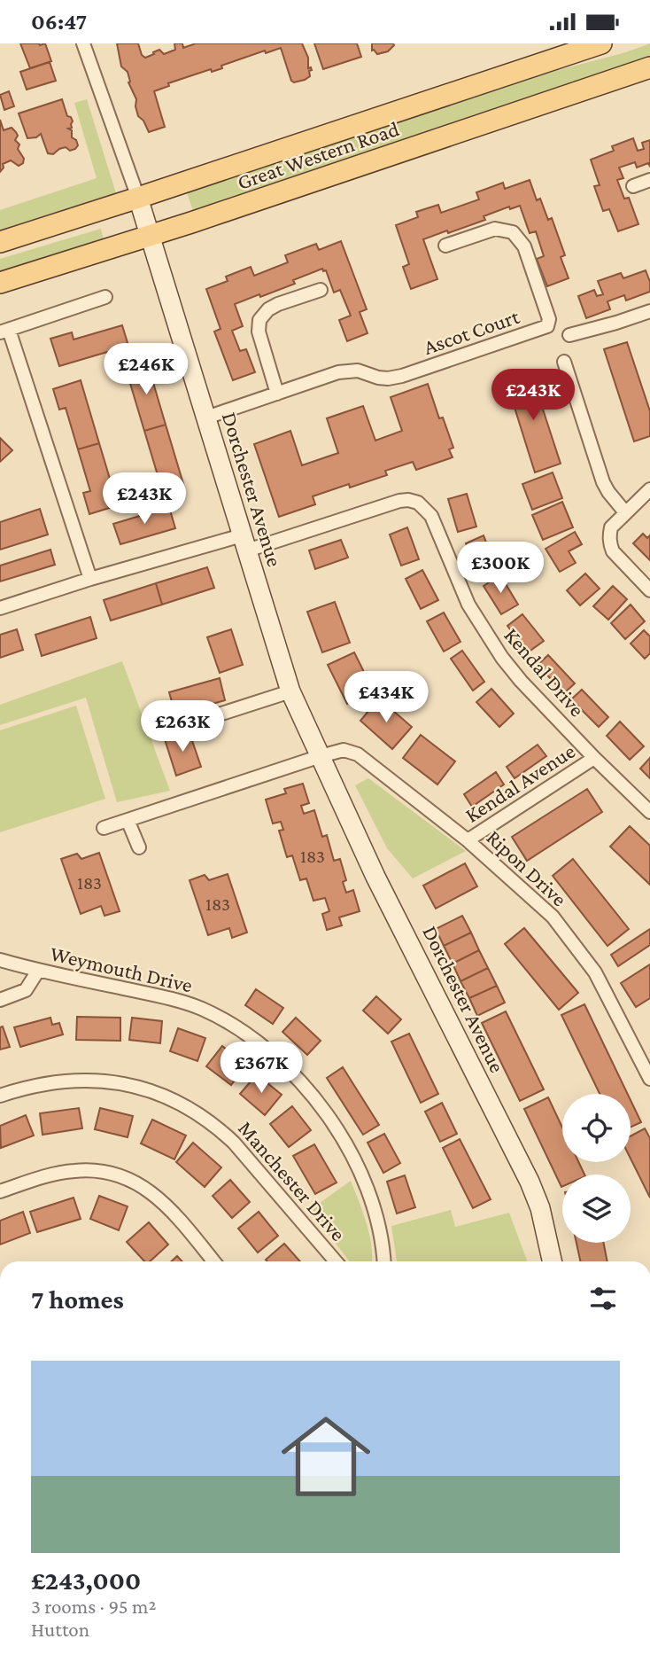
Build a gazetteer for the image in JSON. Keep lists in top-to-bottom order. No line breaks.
{"streets":{"main road":["Great Western Road"],"street":["Ascot Court","Dorchester Avenue","Kendal Drive","Kendal Avenue","Ripon Drive","Weymouth Drive","Manchester Drive"]},"crossings":[["Great Western Road","Dorchester Avenue"],["Ascot Court","Dorchester Avenue"],["Dorchester Avenue","Kendal Drive"],["Dorchester Avenue","Ripon Drive"],["Kendal Drive","Kendal Avenue"],["Kendal Avenue","Ripon Drive"]],"house_numbers":["183","183","183"],"page":{"status":"06:47","price":["£246K","£243K","£243K","£300K","£434K","£263K","£367K"],"heading":"7 homes","list":[{"name":"£243,000","note":"3 rooms · 95 m² · Hutton"}]}}
